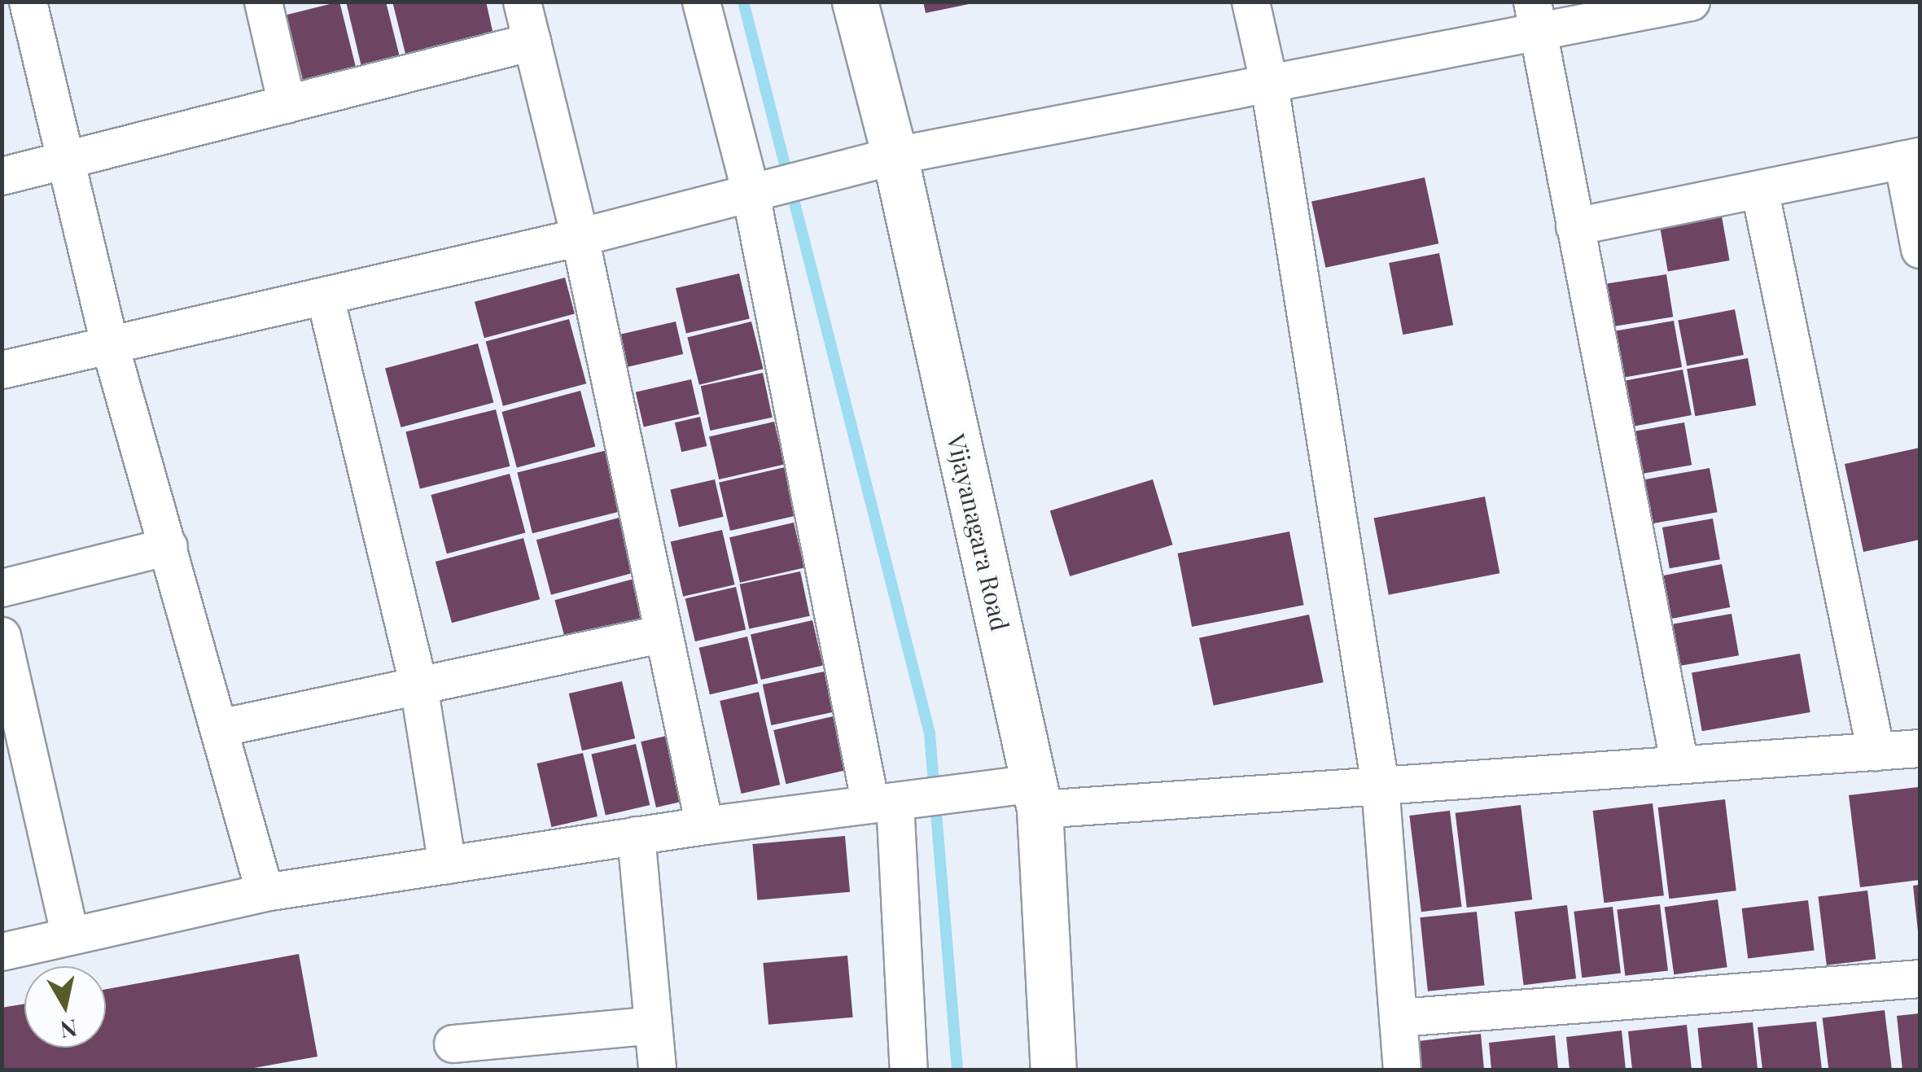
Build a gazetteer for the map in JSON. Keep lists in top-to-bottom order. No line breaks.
{"streets":{"street":["Vijayanagara Road"]},"north":"bottom"}
